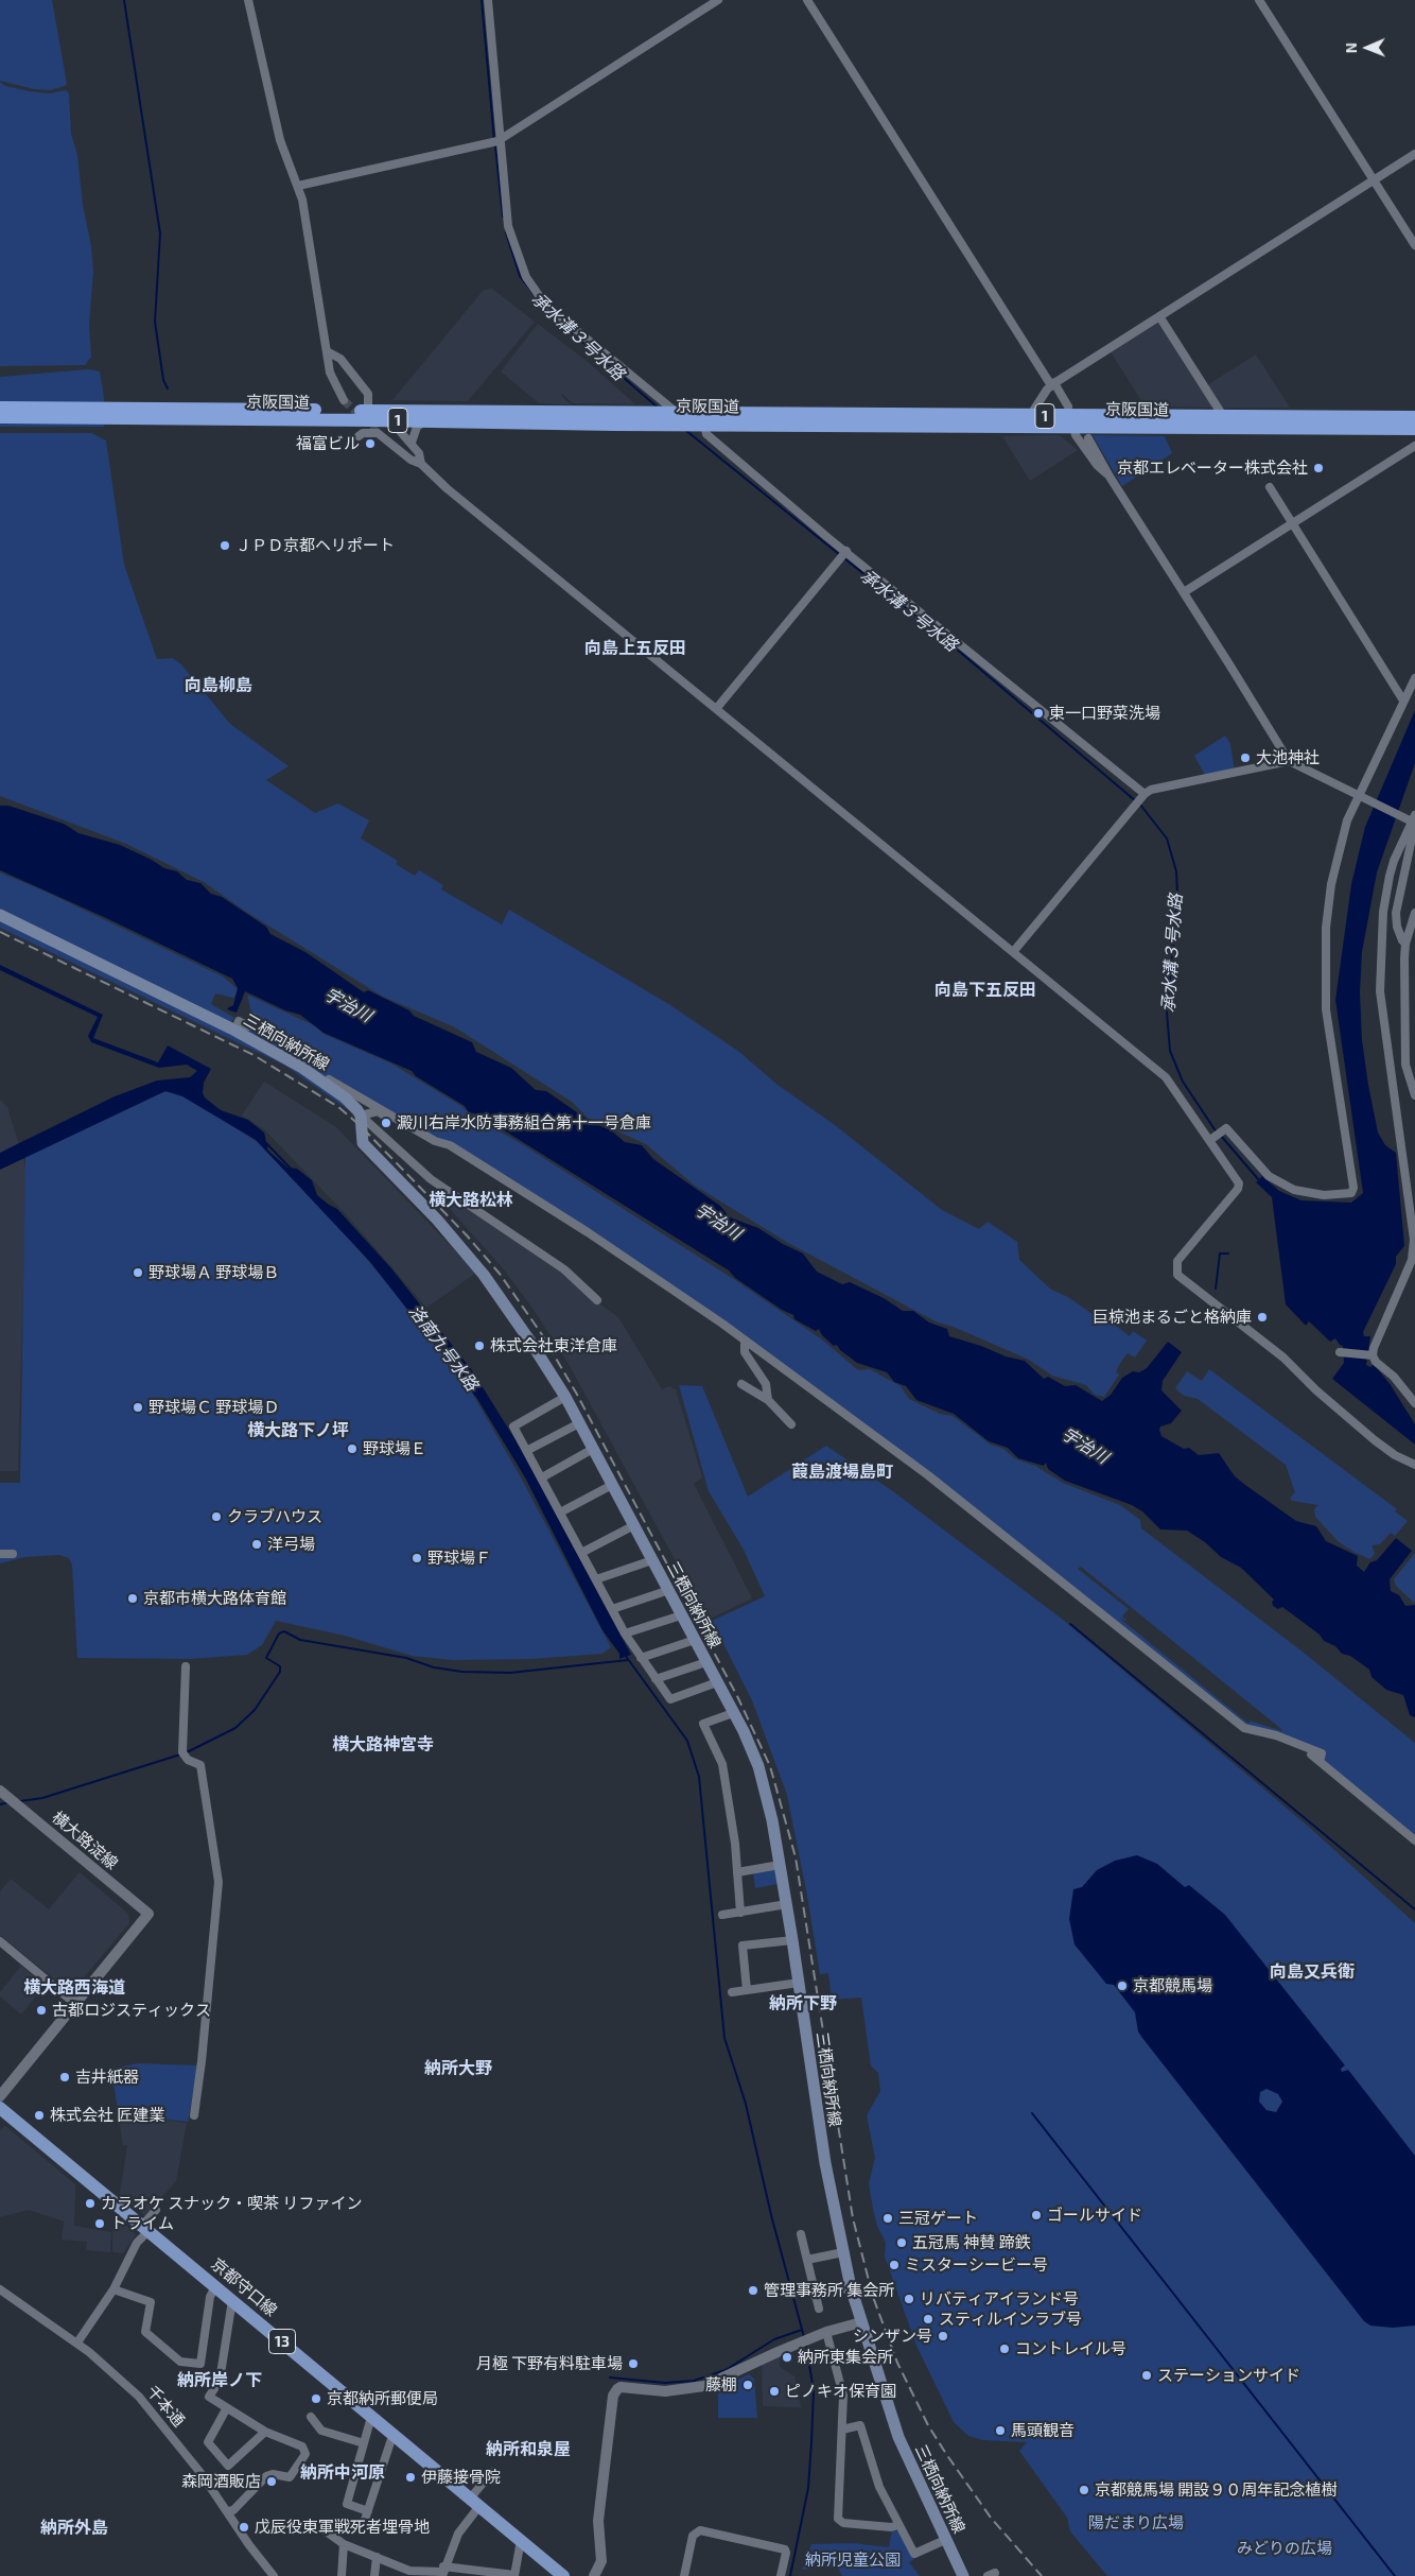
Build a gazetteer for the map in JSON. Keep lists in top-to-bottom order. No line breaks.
{"streets":{"highway":["京阪国道","1"],"main road":["三栖向納所線","京都守口線","13"],"street":["横大路淀線","千本通"]},"districts":["向島上五反田","向島柳島","向島下五反田","横大路松林","横大路下ノ坪","葭島渡場島町","横大路神宮寺","向島又兵衛","横大路西海道","納所下野","納所大野","納所岸ノ下","納所和泉屋","納所中河原","納所外島"],"water":["承水溝３号水路","宇治川","洛南九号水路"],"parks":["陽だまり広場","みどりの広場","納所児童公園"],"places":["福富ビル","京都エレベーター株式会社","ＪＰＤ京都ヘリポート","東一口野菜洗場","大池神社","澱川右岸水防事務組合第十一号倉庫","野球場Ａ 野球場Ｂ","巨椋池まるごと格納庫","株式会社東洋倉庫","野球場Ｃ 野球場Ｄ","野球場Ｅ","クラブハウス","洋弓場","野球場Ｆ","京都市横大路体育館","京都競馬場","古都ロジスティックス","吉井紙器","株式会社 匠建業","カラオケ スナック・喫茶 リファイン","ゴールサイド","三冠ゲート","トライム","五冠馬 神賛 蹄鉄","ミスターシービー号","管理事務所 集会所","リバティアイランド号","スティルインラブ号","シンザン号","コントレイル号","納所東集会所","月極 下野有料駐車場","ステーションサイド","藤棚","ピノキオ保育園","京都納所郵便局","馬頭観音","伊藤接骨院","森岡酒販店","京都競馬場 開設９０周年記念植樹","戊辰役東軍戦死者埋骨地"],"north":"left"}
